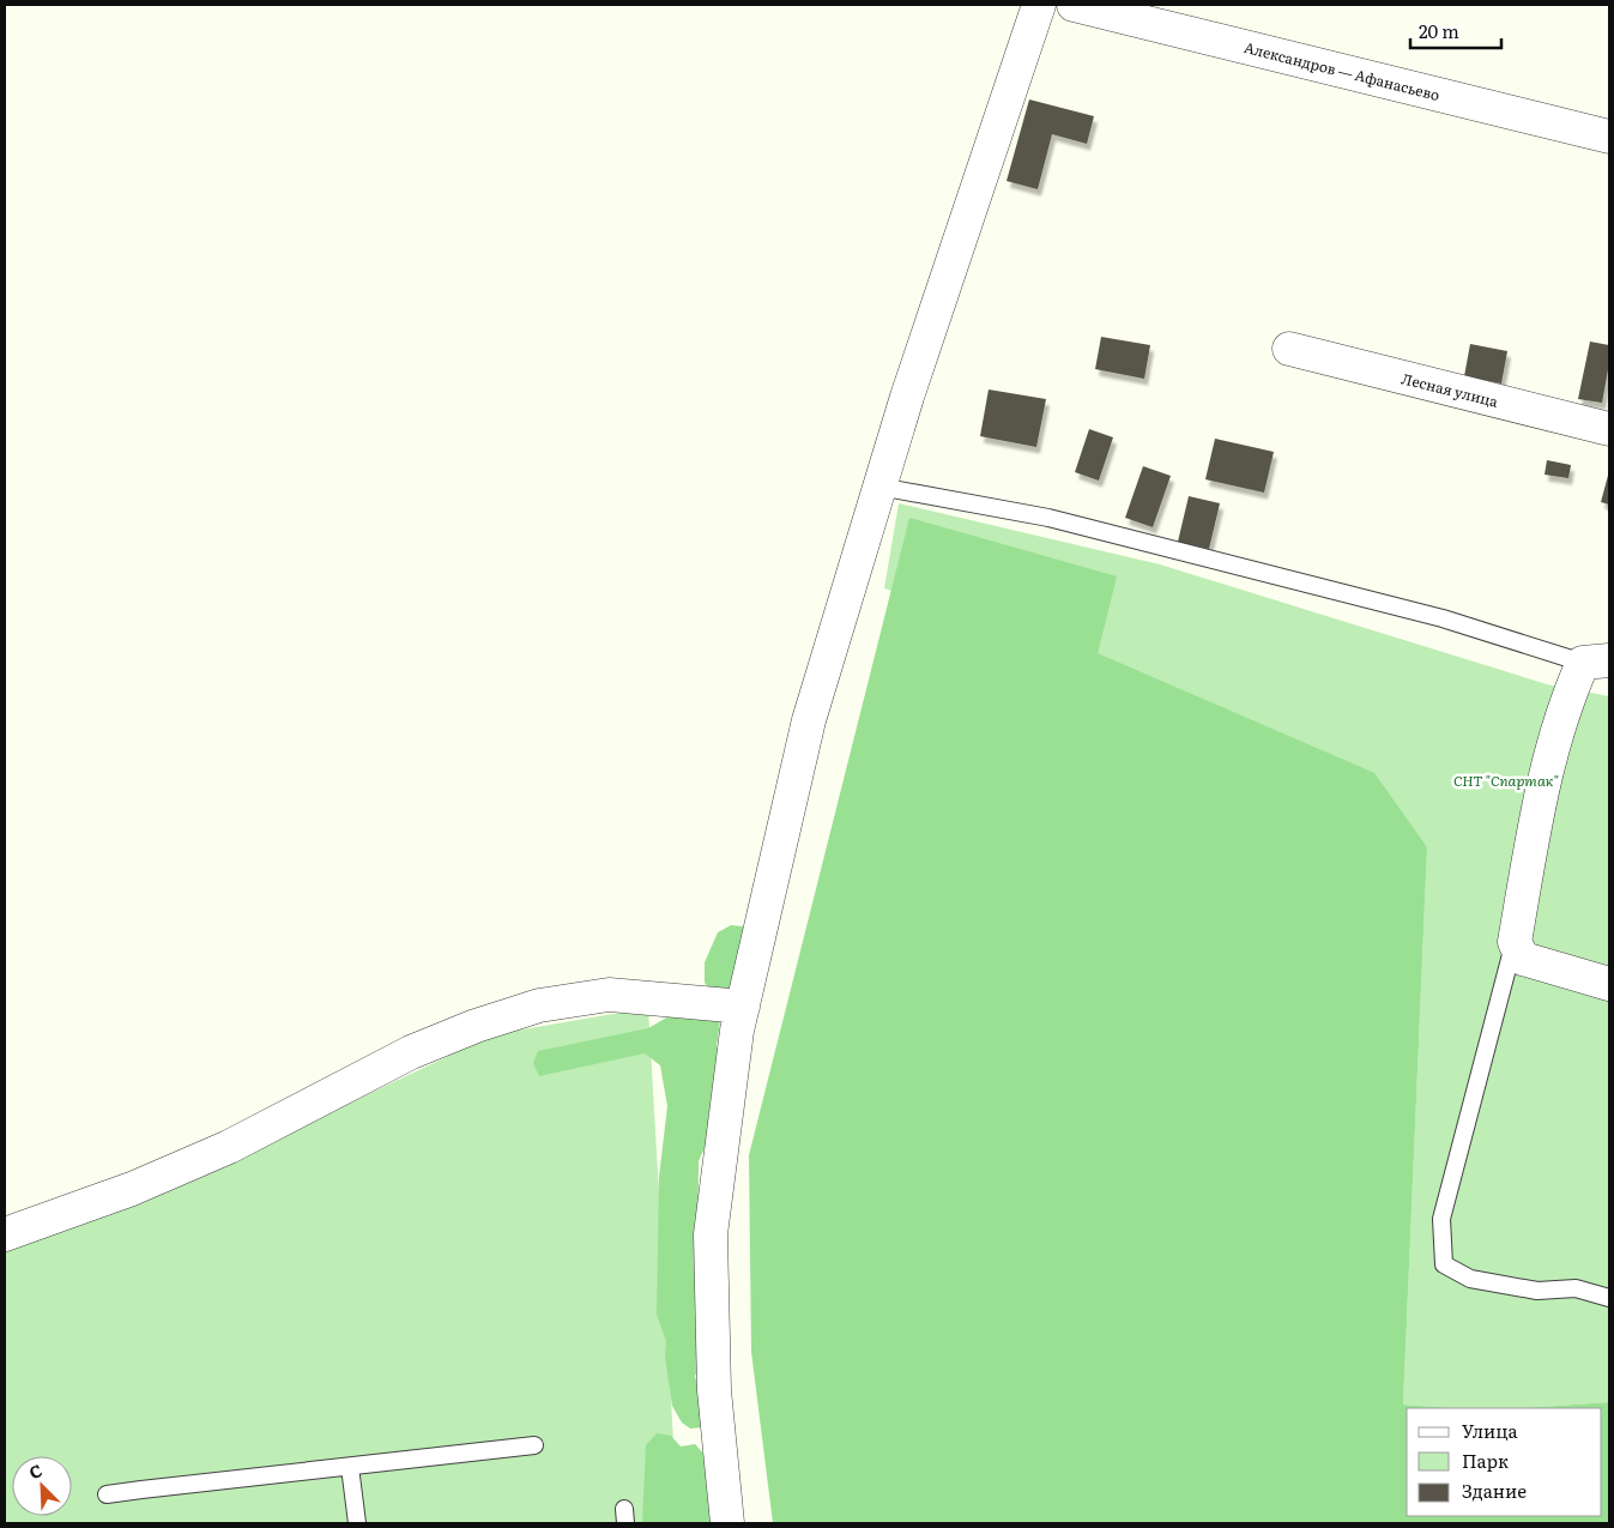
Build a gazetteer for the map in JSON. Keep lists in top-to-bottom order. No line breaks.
{"streets":{"street":["Александров — Афанасьево","Лесная улица"]},"parks":["СНТ \"Спартак\""],"legend":["Улица","Парк","Здание"],"scale_bar":"20 m","north":"top left"}
